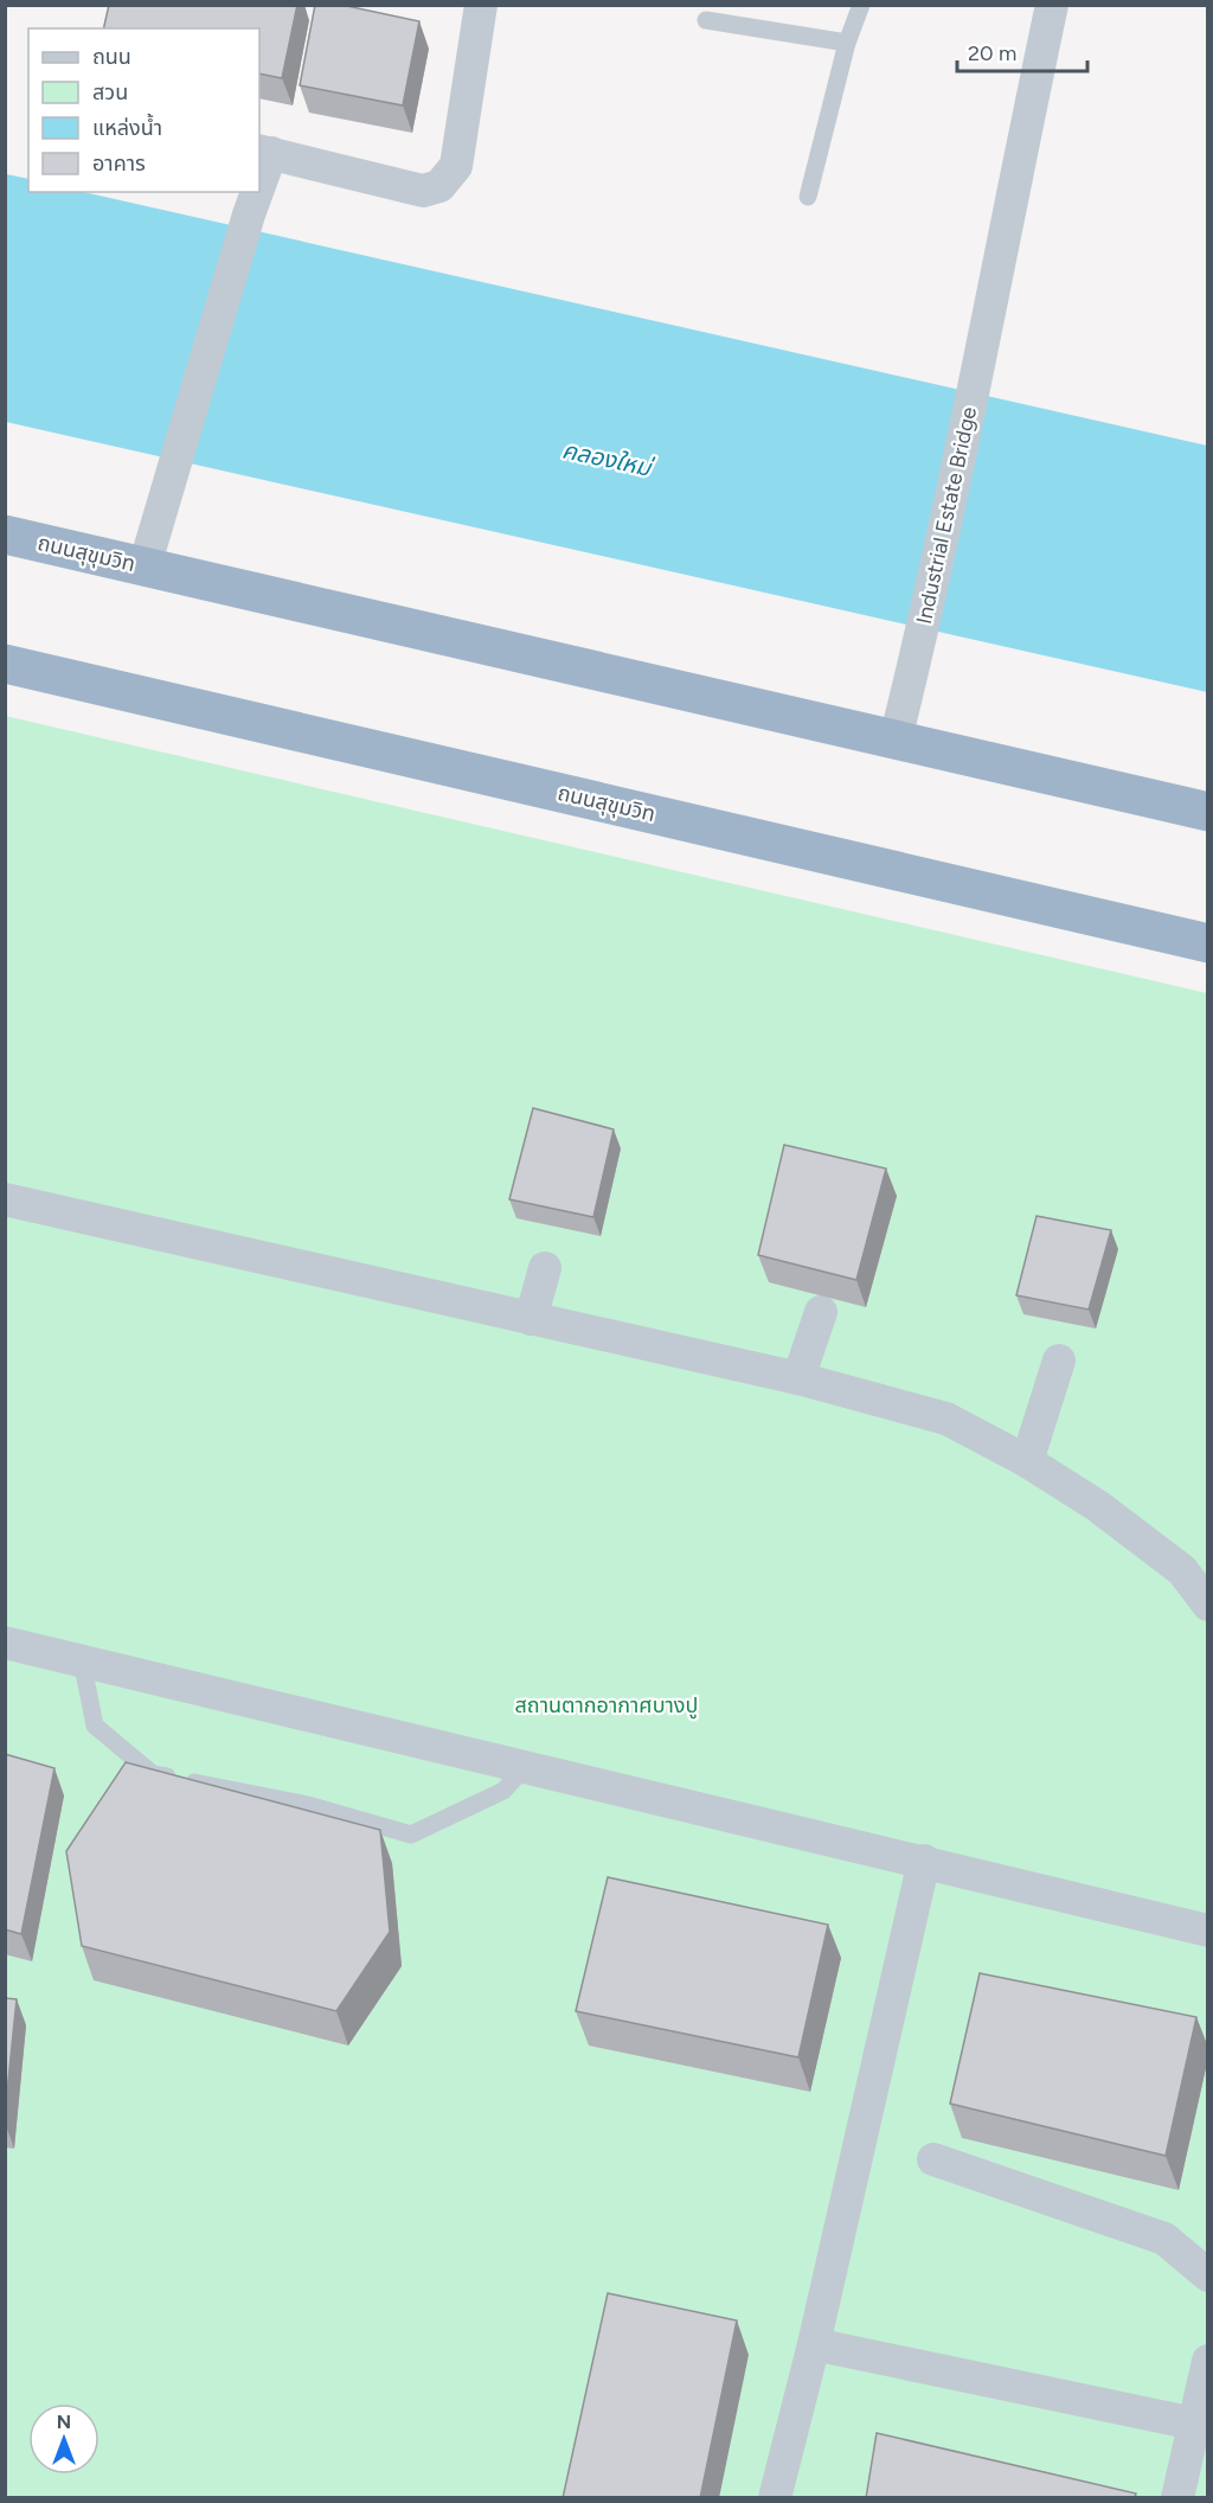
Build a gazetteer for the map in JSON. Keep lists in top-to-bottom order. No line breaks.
{"streets":{"highway":["ถนนสุขุมวิท"],"street":["Industrial Estate Bridge"]},"crossings":[["Industrial Estate Bridge","ถนนสุขุมวิท"]],"water":["คลองใหม่"],"parks":["สถานตากอากาศบางปู"],"legend":["ถนน","สวน","แหล่งน้ำ","อาคาร"],"scale_bar":"20 m","north":"top"}
